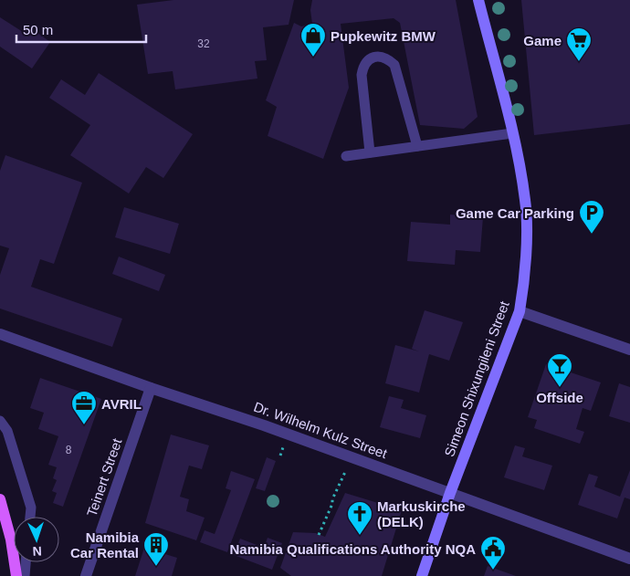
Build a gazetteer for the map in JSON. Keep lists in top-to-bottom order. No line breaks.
{"streets":{"street":["Simeon Shixungileni Street","Dr. Wilhelm Kulz Street","Teinert Street"]},"crossings":[["Simeon Shixungileni Street","Dr. Wilhelm Kulz Street"],["Dr. Wilhelm Kulz Street","Teinert Street"]],"places":{"shop":["Pupkewitz BMW"],"supermarket":["Game"],"parking":["Game Car Parking"],"bar":["Offside"],"office":["AVRIL"],"church":["Markuskirche (DELK)"],"building":["Namibia Car Rental"],"public building":["Namibia Qualifications Authority NQA"]},"house_numbers":["32","8"],"scale_bar":"50 m","north":"bottom"}
